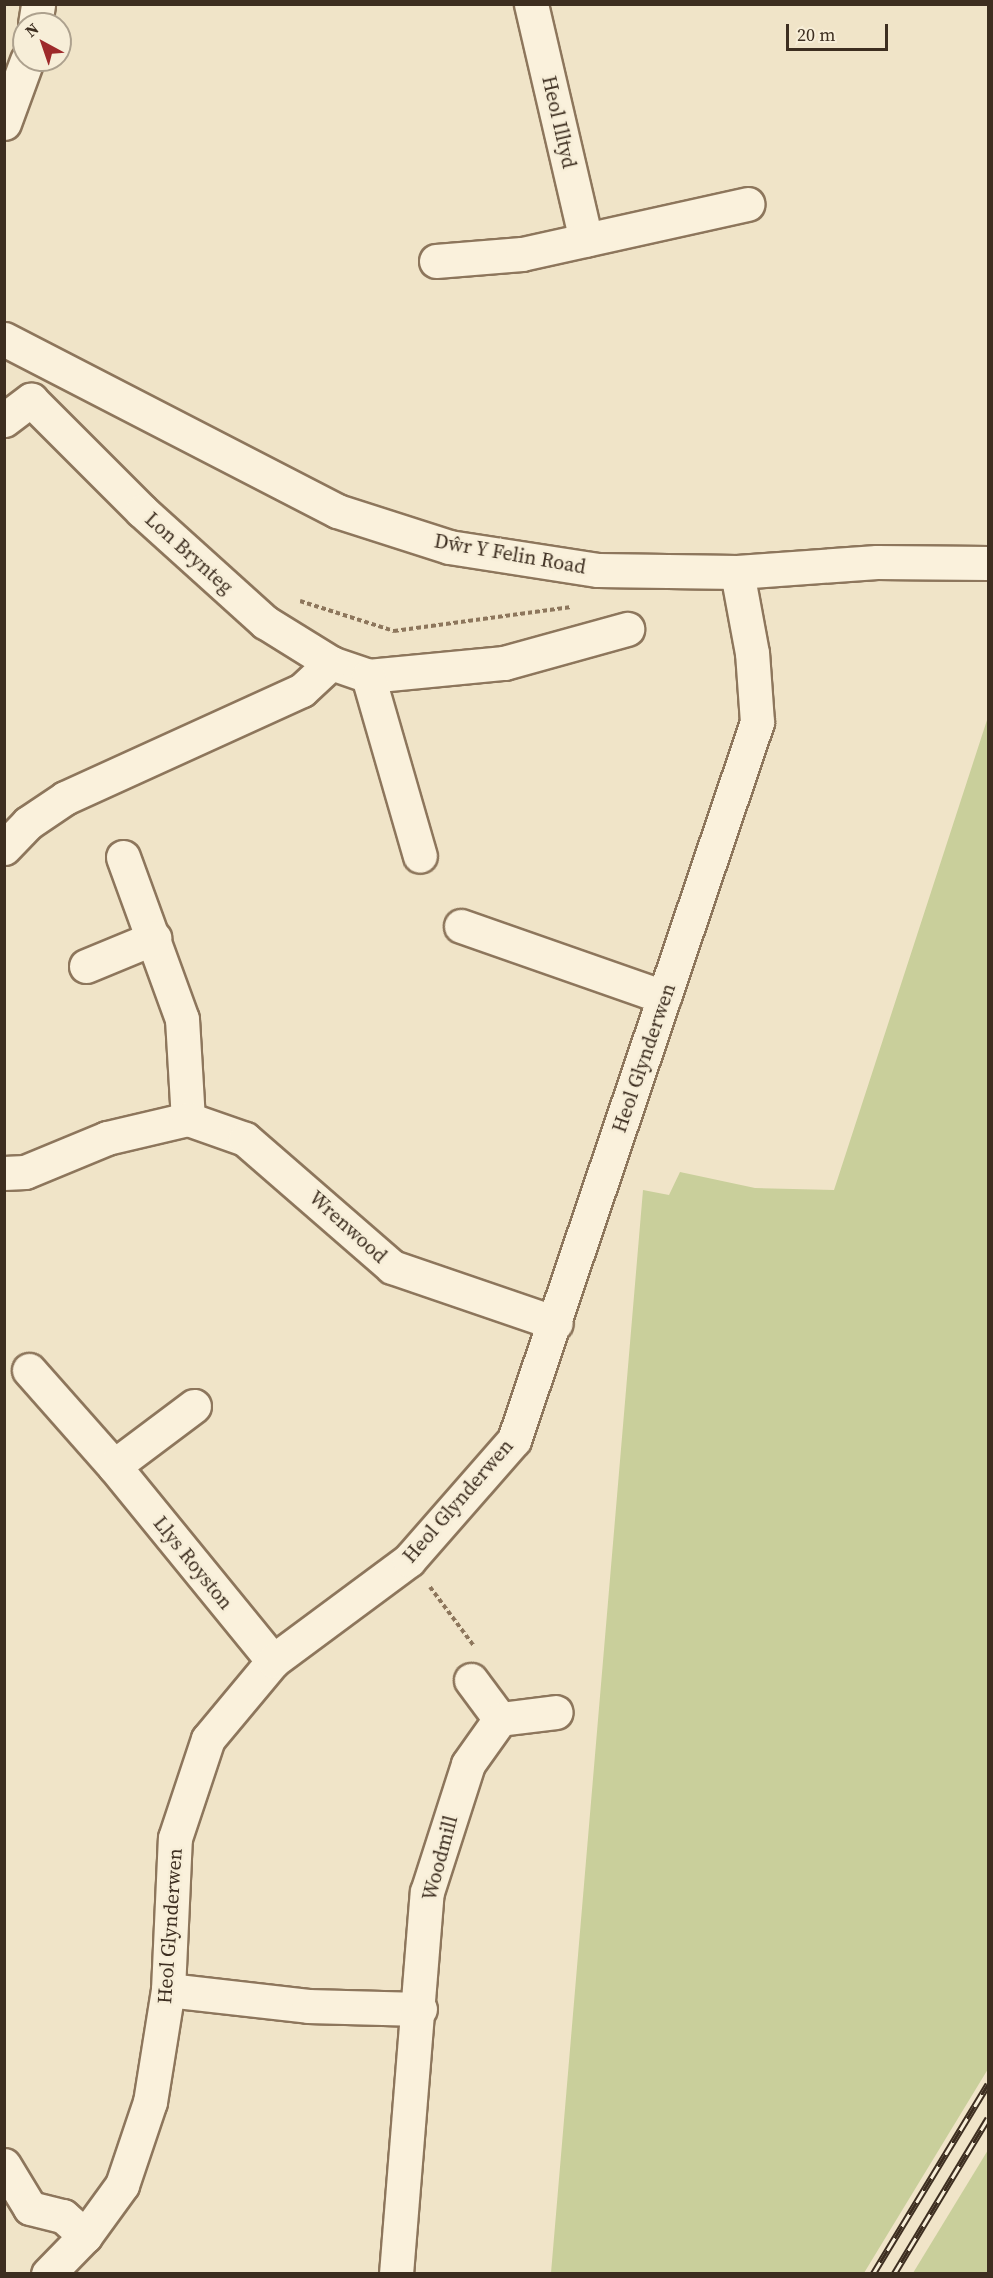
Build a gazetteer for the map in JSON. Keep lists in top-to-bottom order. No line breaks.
{"streets":{"street":["Heol Illtyd","Lon Brynteg","Dŵr Y Felin Road","Heol Glynderwen","Wrenwood","Llys Royston","Woodmill"]},"crossings":[["Dŵr Y Felin Road","Heol Glynderwen"],["Heol Glynderwen","Wrenwood"],["Heol Glynderwen","Llys Royston"]],"scale_bar":"20 m","north":"top left"}
